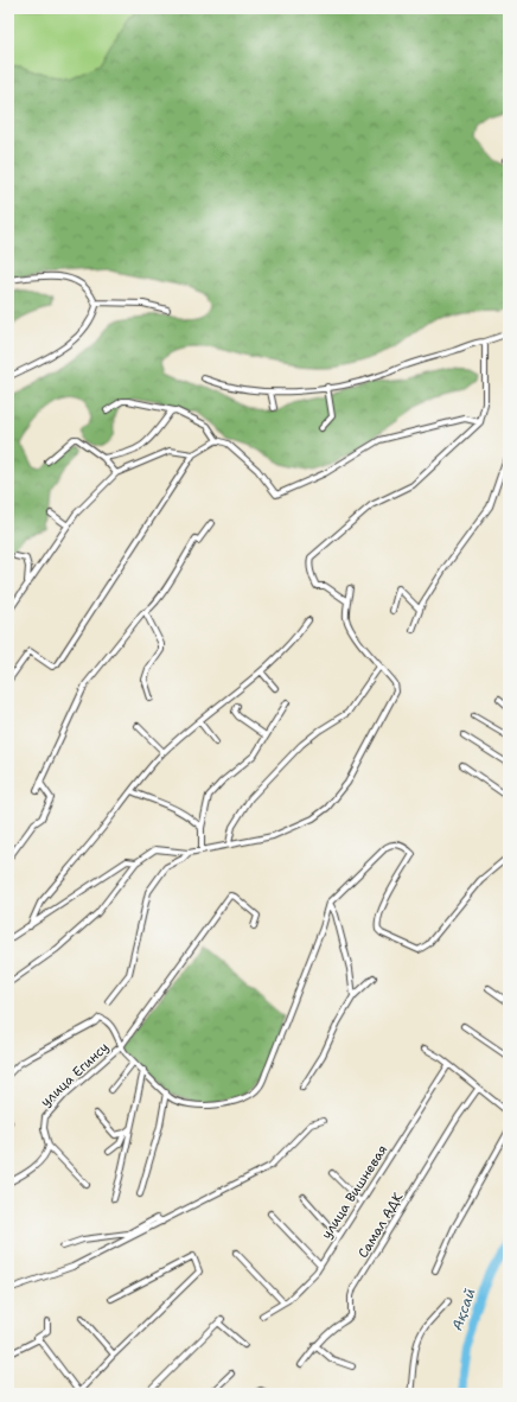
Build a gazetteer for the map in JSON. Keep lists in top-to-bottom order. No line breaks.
{"streets":{"street":["улица Егинсу","улица Вишневая","Самал АДК"]},"water":["Ақсай"]}
